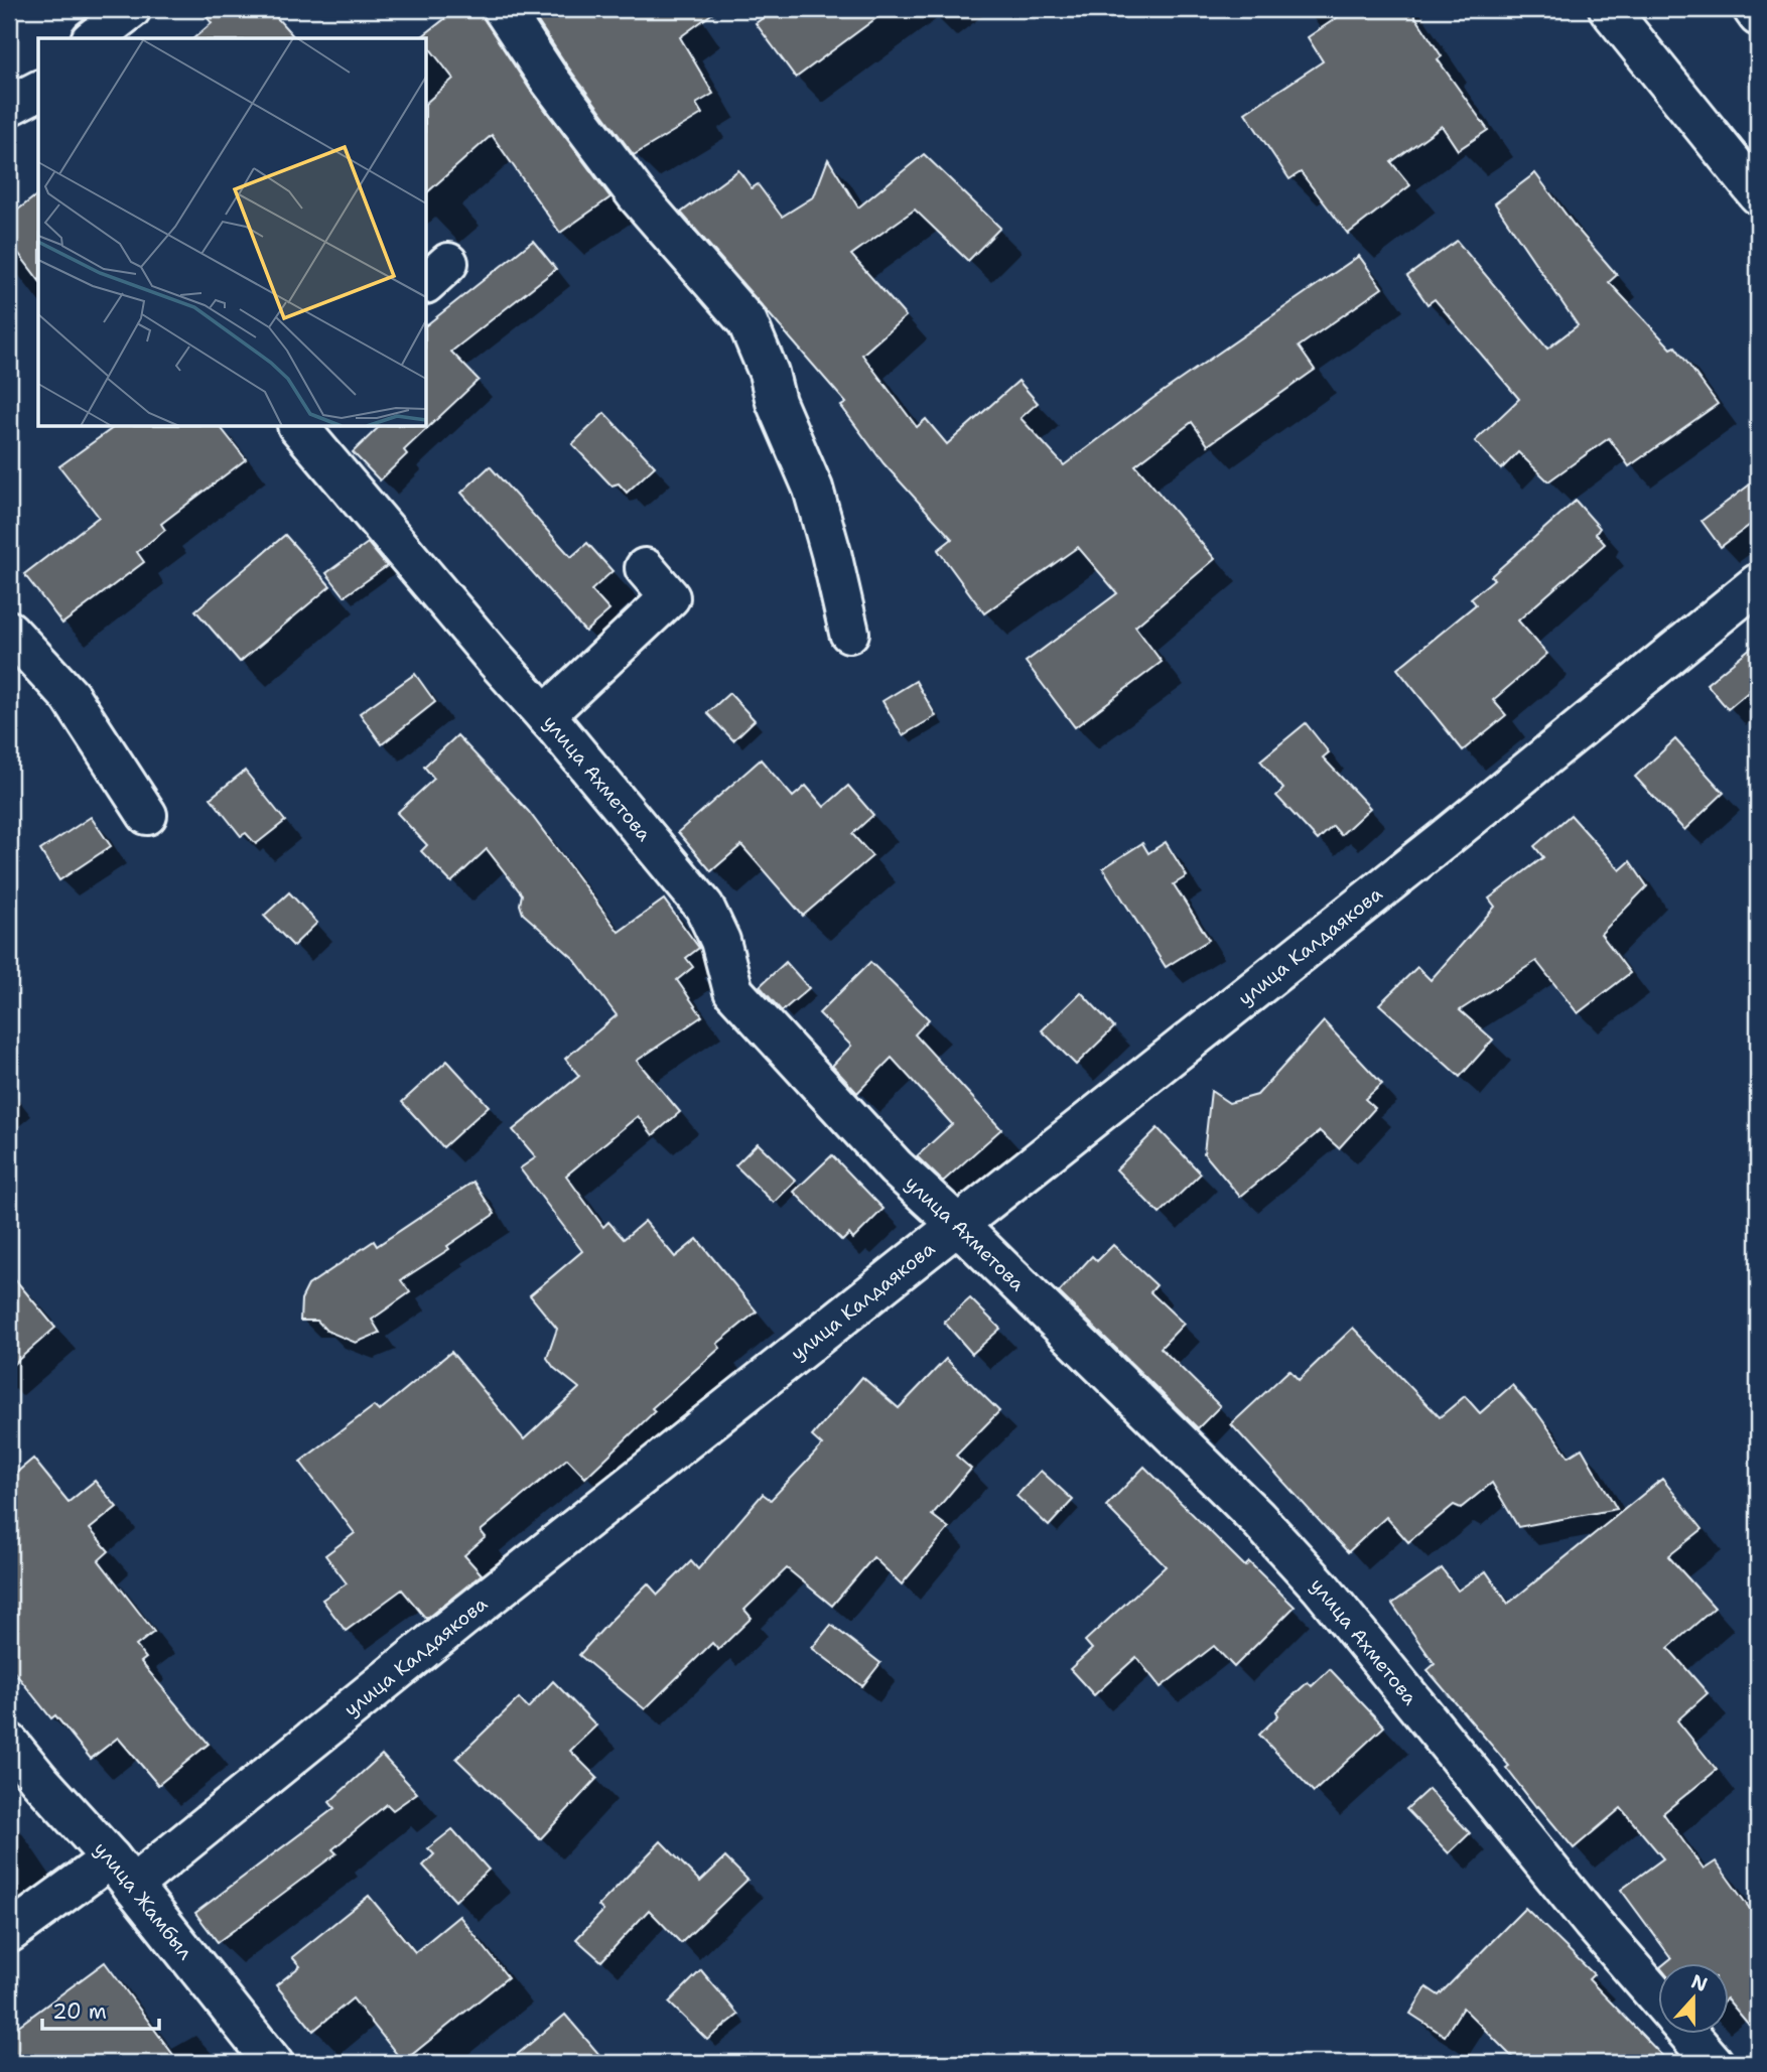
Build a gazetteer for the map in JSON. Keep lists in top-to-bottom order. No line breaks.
{"streets":{"street":["улица Ахметова","улица Калдаякова","улица Жамбыл"]},"crossings":[["улица Ахметова","улица Калдаякова"],["улица Калдаякова","улица Жамбыл"]],"scale_bar":"20 m","north":"top"}
